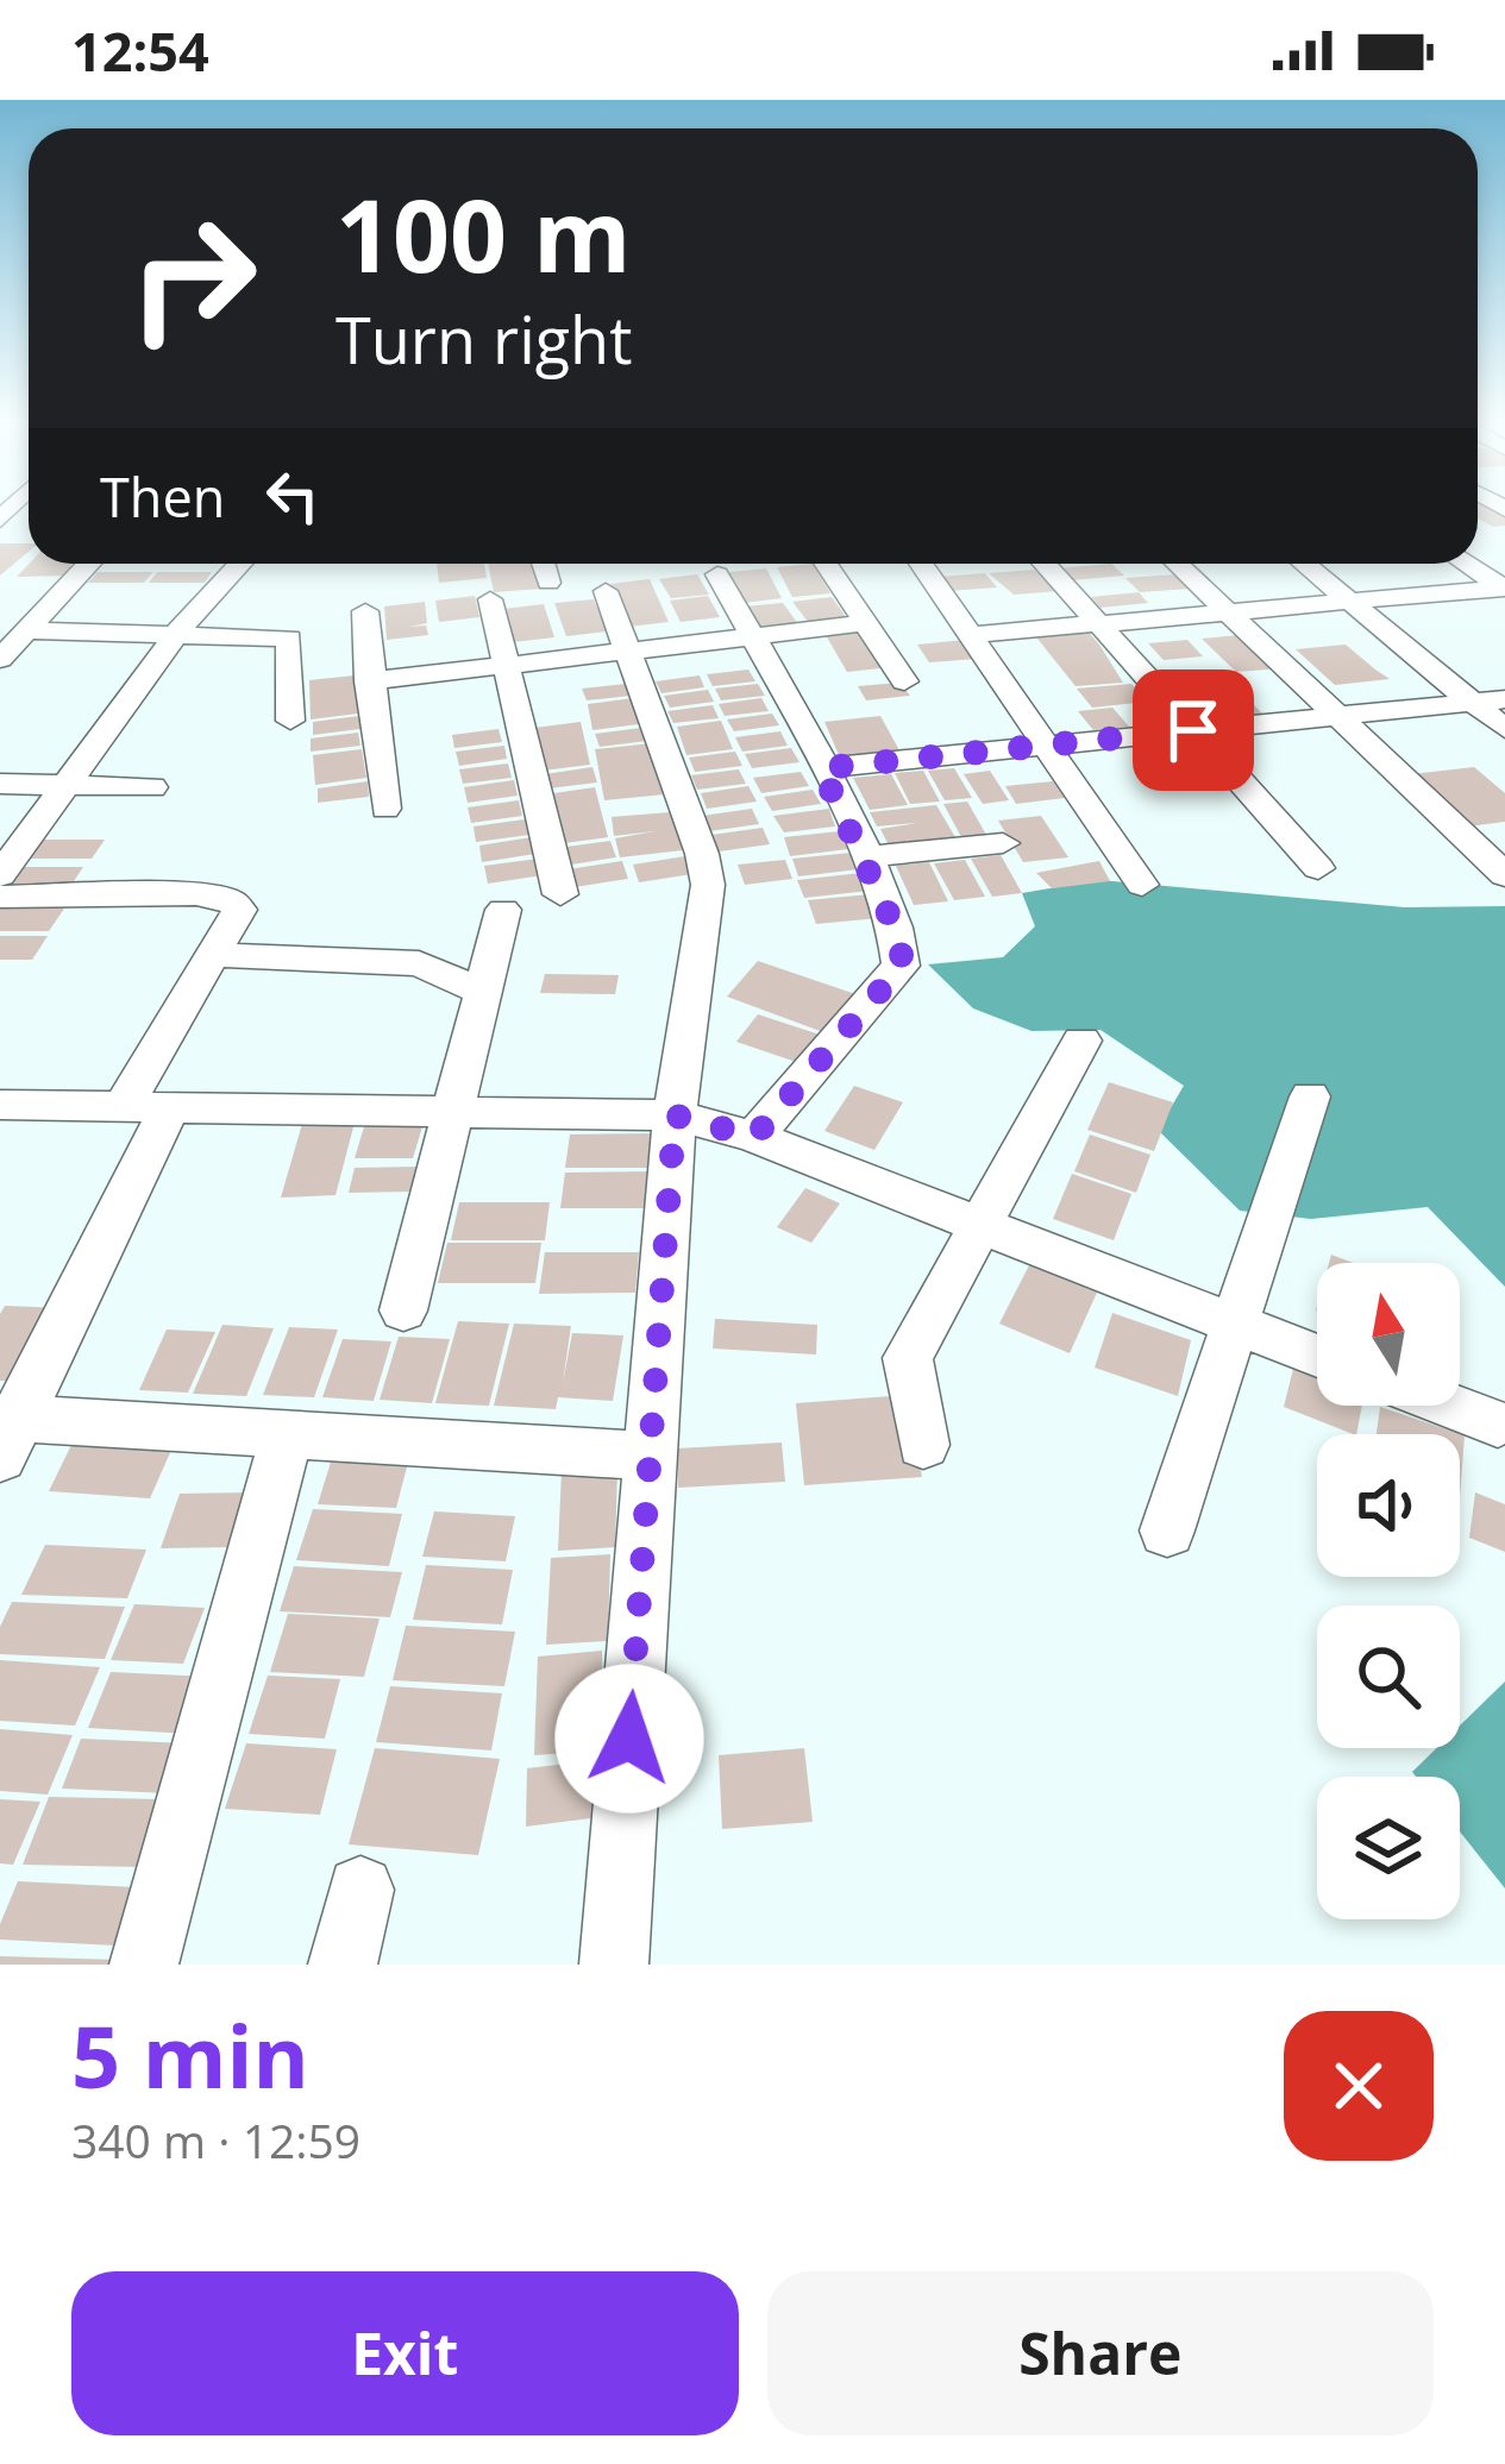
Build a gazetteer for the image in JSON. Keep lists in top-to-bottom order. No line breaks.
{"north":"top","page":{"status":"12:54","turn":["100 m","Turn right"],"then":"Then","heading":["5 min","340 m · 12:59"],"buttons":["Exit","Share"]}}
